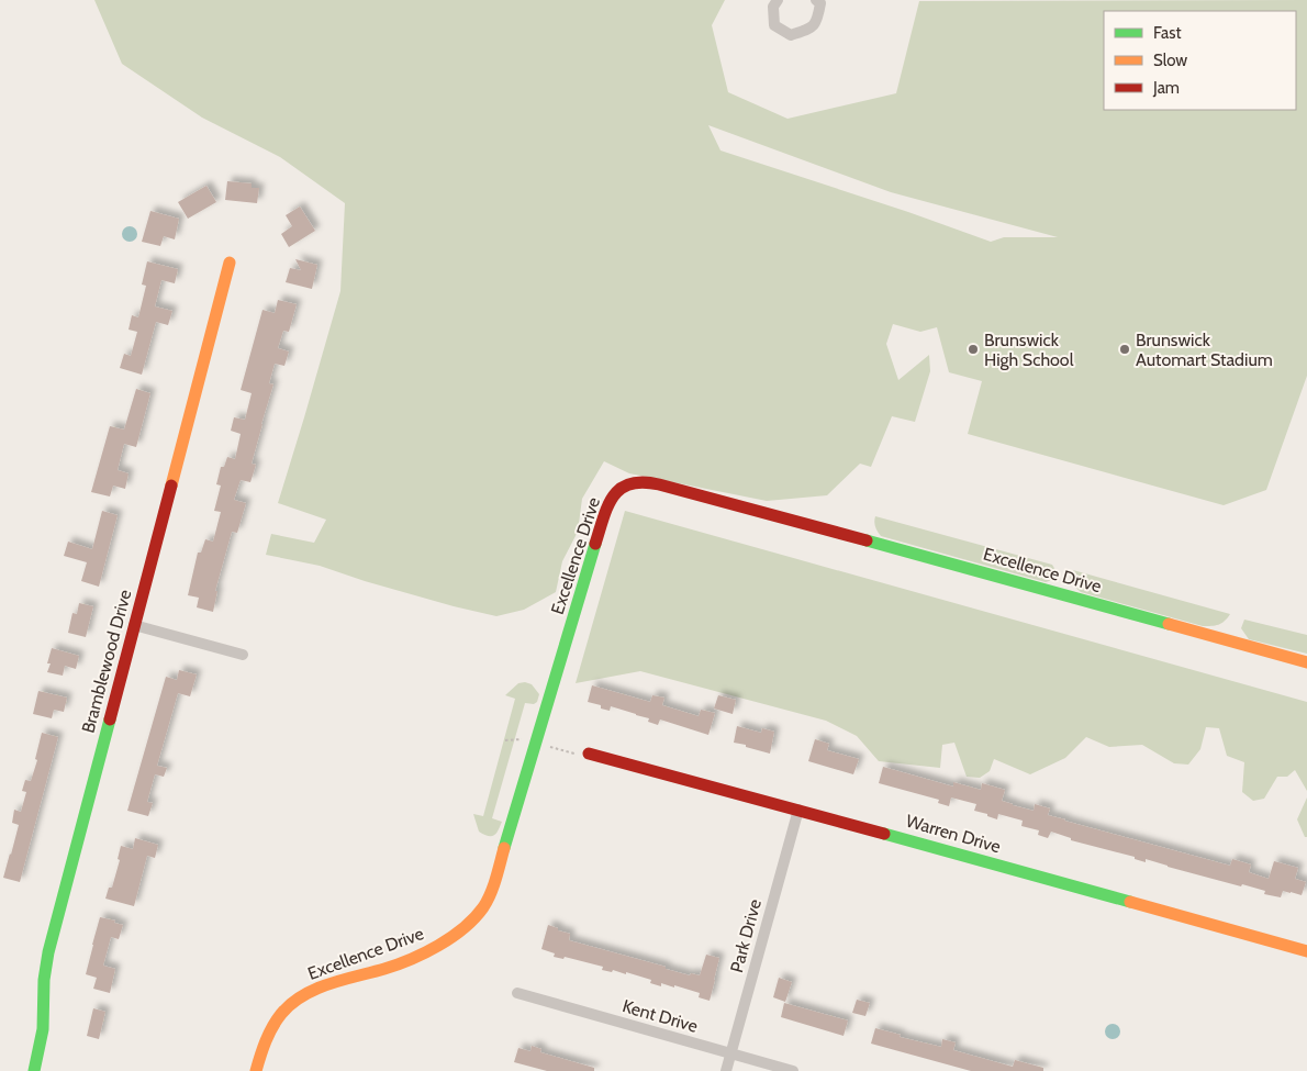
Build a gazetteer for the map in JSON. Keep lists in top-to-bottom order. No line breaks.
{"streets":{"street":["Excellence Drive","Bramblewood Drive","Warren Drive","Park Drive","Kent Drive"]},"crossings":[["Warren Drive","Park Drive"],["Park Drive","Kent Drive"]],"places":["Brunswick High School","Brunswick Automart Stadium"],"legend":["Fast","Slow","Jam"]}
